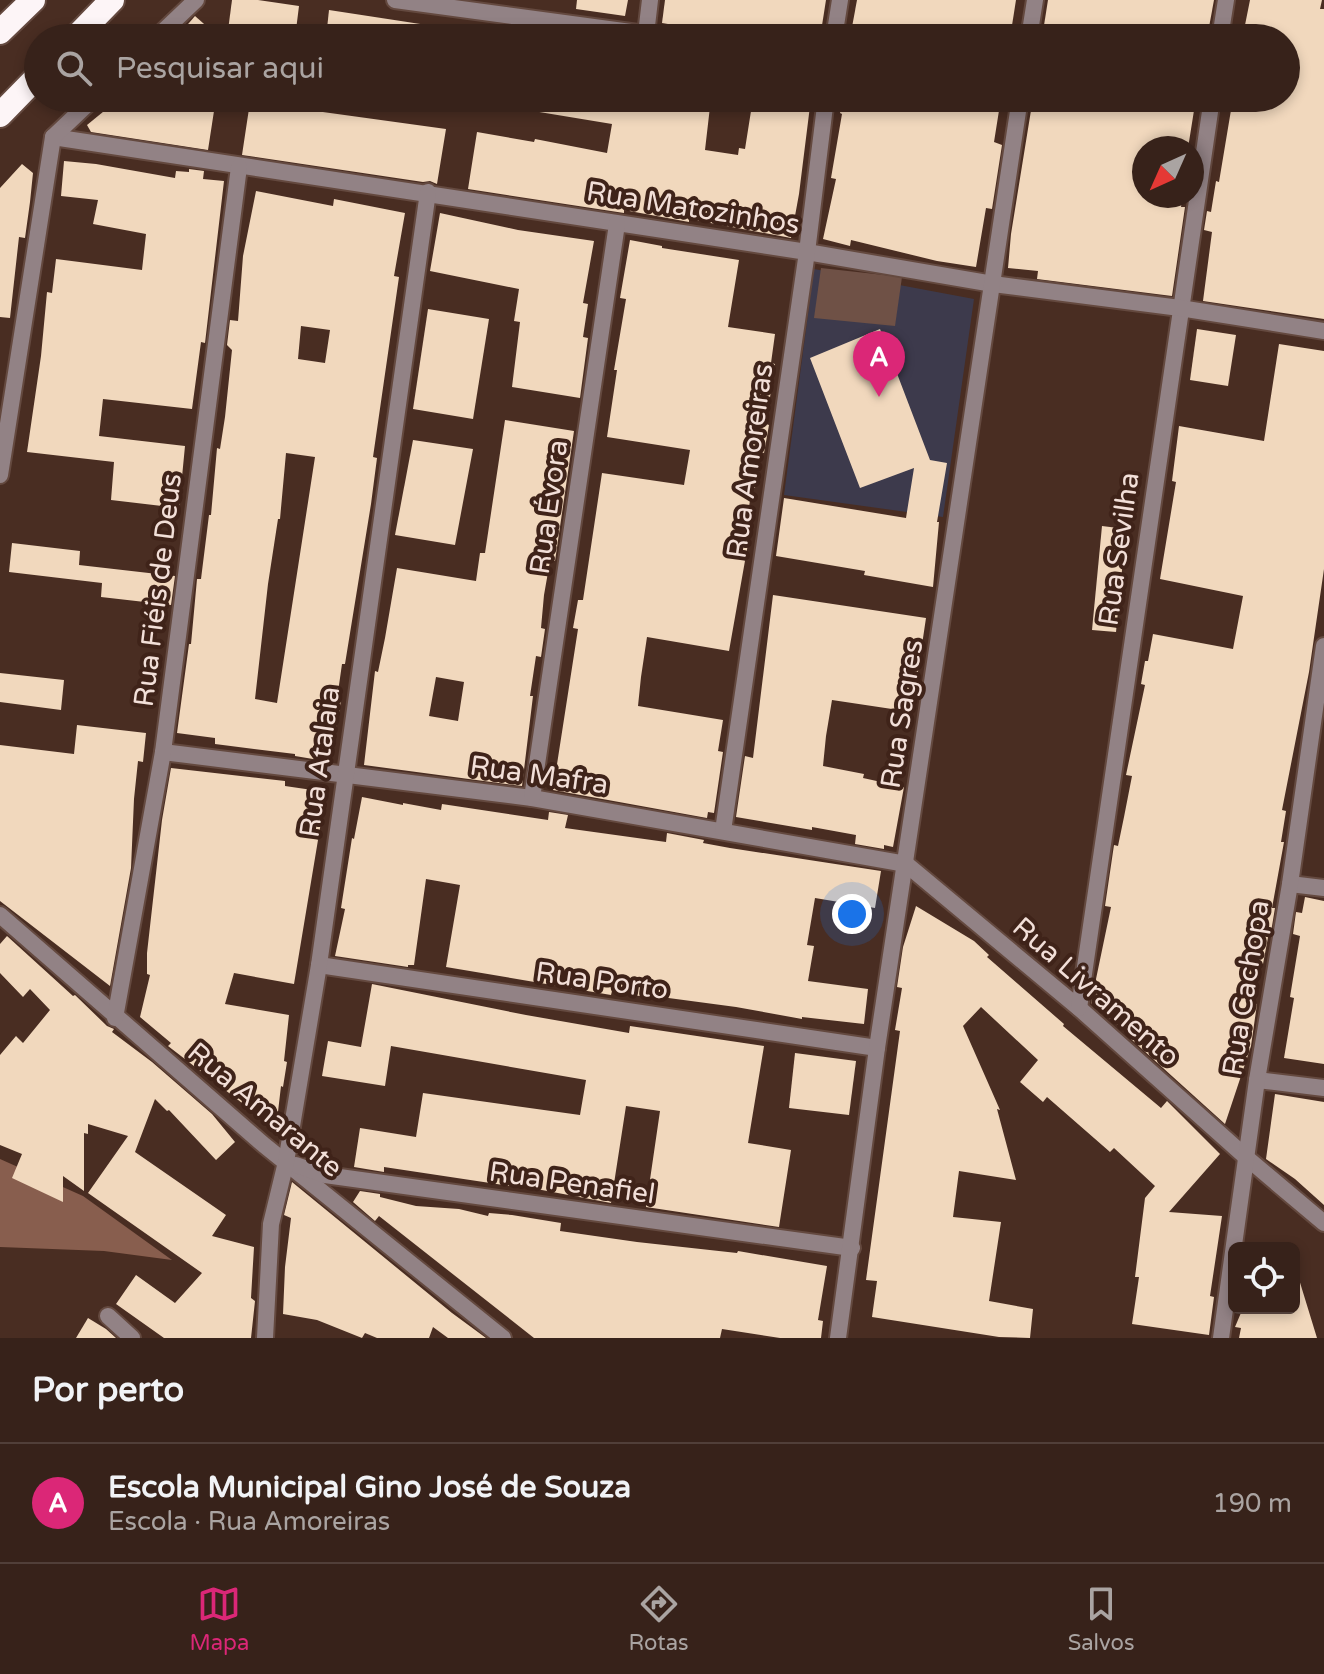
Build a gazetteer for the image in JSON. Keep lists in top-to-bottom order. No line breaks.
{"streets":{"street":["Rua Matozinhos","Rua Amoreiras","Rua Évora","Rua Sevilha","Rua Fiéis de Deus","Rua Sagres","Rua Atalaia","Rua Mafra","Rua Porto","Rua Cachopa","Rua Livramento","Rua Amarante","Rua Penafiel"]},"crossings":[["Rua Matozinhos","Rua Amoreiras"],["Rua Matozinhos","Rua Évora"],["Rua Matozinhos","Rua Sevilha"],["Rua Matozinhos","Rua Fiéis de Deus"],["Rua Matozinhos","Rua Sagres"],["Rua Matozinhos","Rua Atalaia"],["Rua Amoreiras","Rua Mafra"],["Rua Évora","Rua Mafra"],["Rua Sevilha","Rua Livramento"],["Rua Fiéis de Deus","Rua Mafra"],["Rua Fiéis de Deus","Rua Amarante"],["Rua Sagres","Rua Mafra"],["Rua Sagres","Rua Porto"],["Rua Sagres","Rua Livramento"],["Rua Sagres","Rua Penafiel"],["Rua Atalaia","Rua Mafra"],["Rua Atalaia","Rua Porto"],["Rua Atalaia","Rua Amarante"],["Rua Atalaia","Rua Penafiel"],["Rua Mafra","Rua Livramento"],["Rua Cachopa","Rua Livramento"],["Rua Amarante","Rua Penafiel"]],"north":"bottom left","page":{"search":"Pesquisar aqui","pins":"A","heading":"Por perto","list":[{"mark":"A","name":"Escola Municipal Gino José de Souza","note":"Escola · Rua Amoreiras","value":"190 m"}],"nav":["Mapa","Rotas","Salvos"]}}
